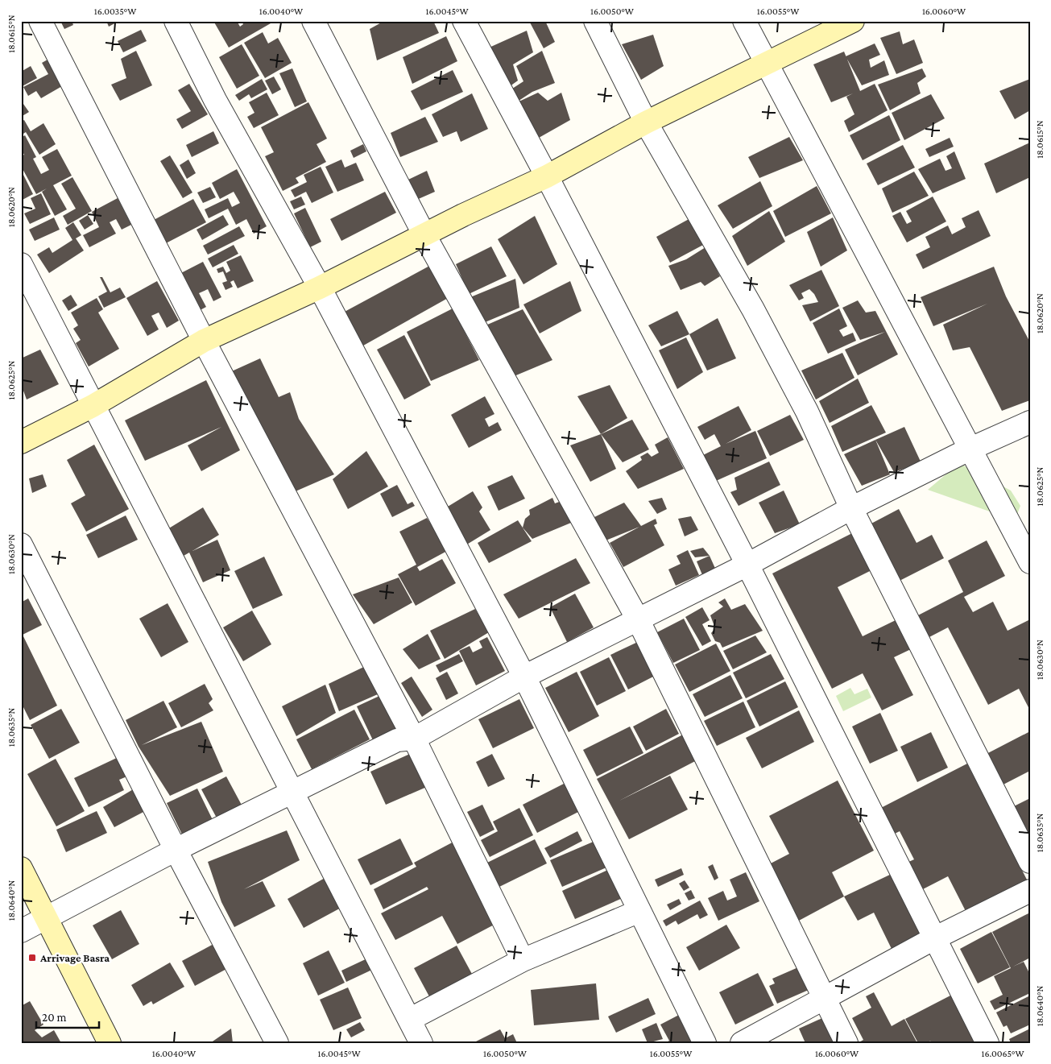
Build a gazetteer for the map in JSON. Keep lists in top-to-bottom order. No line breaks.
{"places":{"transit":["Arrivage Basra"]},"scale_bar":"20 m","coordinates":["16.0035°W","16.0040°W","16.0045°W","16.0050°W","16.0055°W","16.0060°W","18.0615°N","18.0620°N","18.0625°N","18.0630°N","18.0635°N","18.0640°N","16.0065°W"]}
